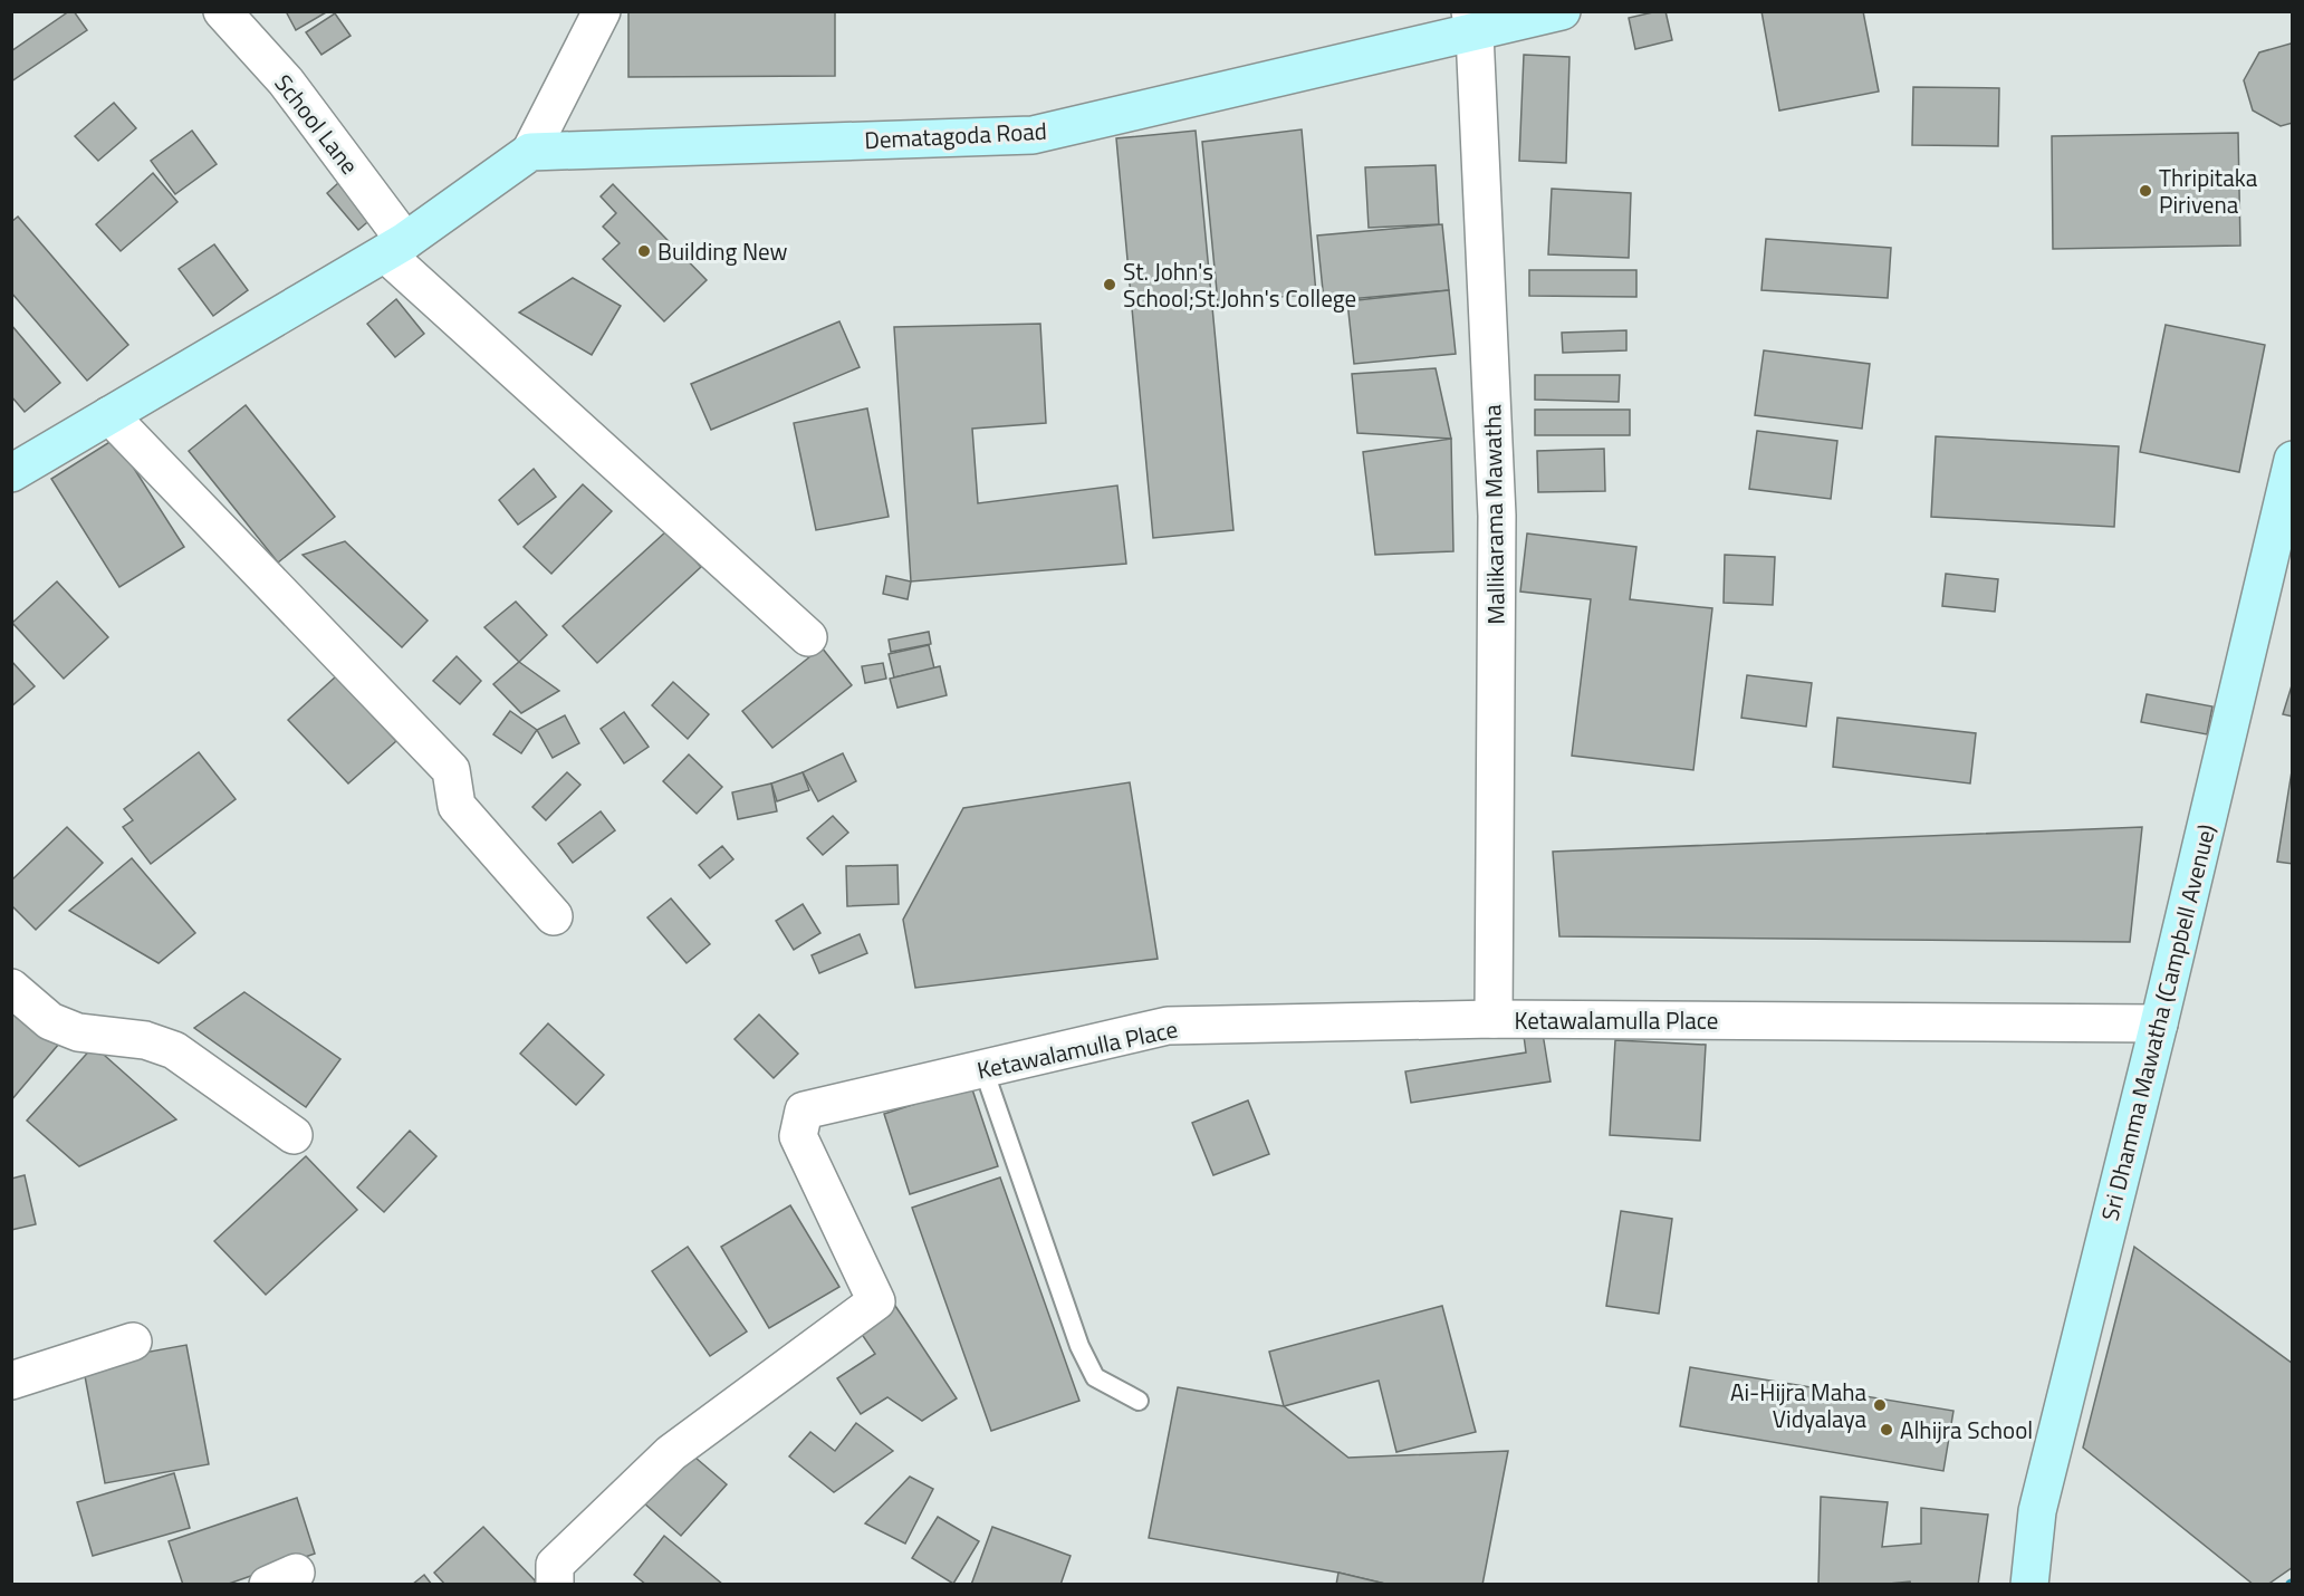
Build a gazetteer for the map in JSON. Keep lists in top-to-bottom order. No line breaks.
{"streets":{"main road":["Dematagoda Road","Sri Dhamma Mawatha (Campbell Avenue)"],"street":["School Lane","Mallikarama Mawatha","Ketawalamulla Place"]},"crossings":[["Dematagoda Road","Mallikarama Mawatha"],["Mallikarama Mawatha","Ketawalamulla Place"],["Ketawalamulla Place","Sri Dhamma Mawatha (Campbell Avenue)"]],"places":["Thripitaka Pirivena","Building New","St. John's School;St.John's College","Ai-Hijra Maha Vidyalaya","Alhijra School"]}
